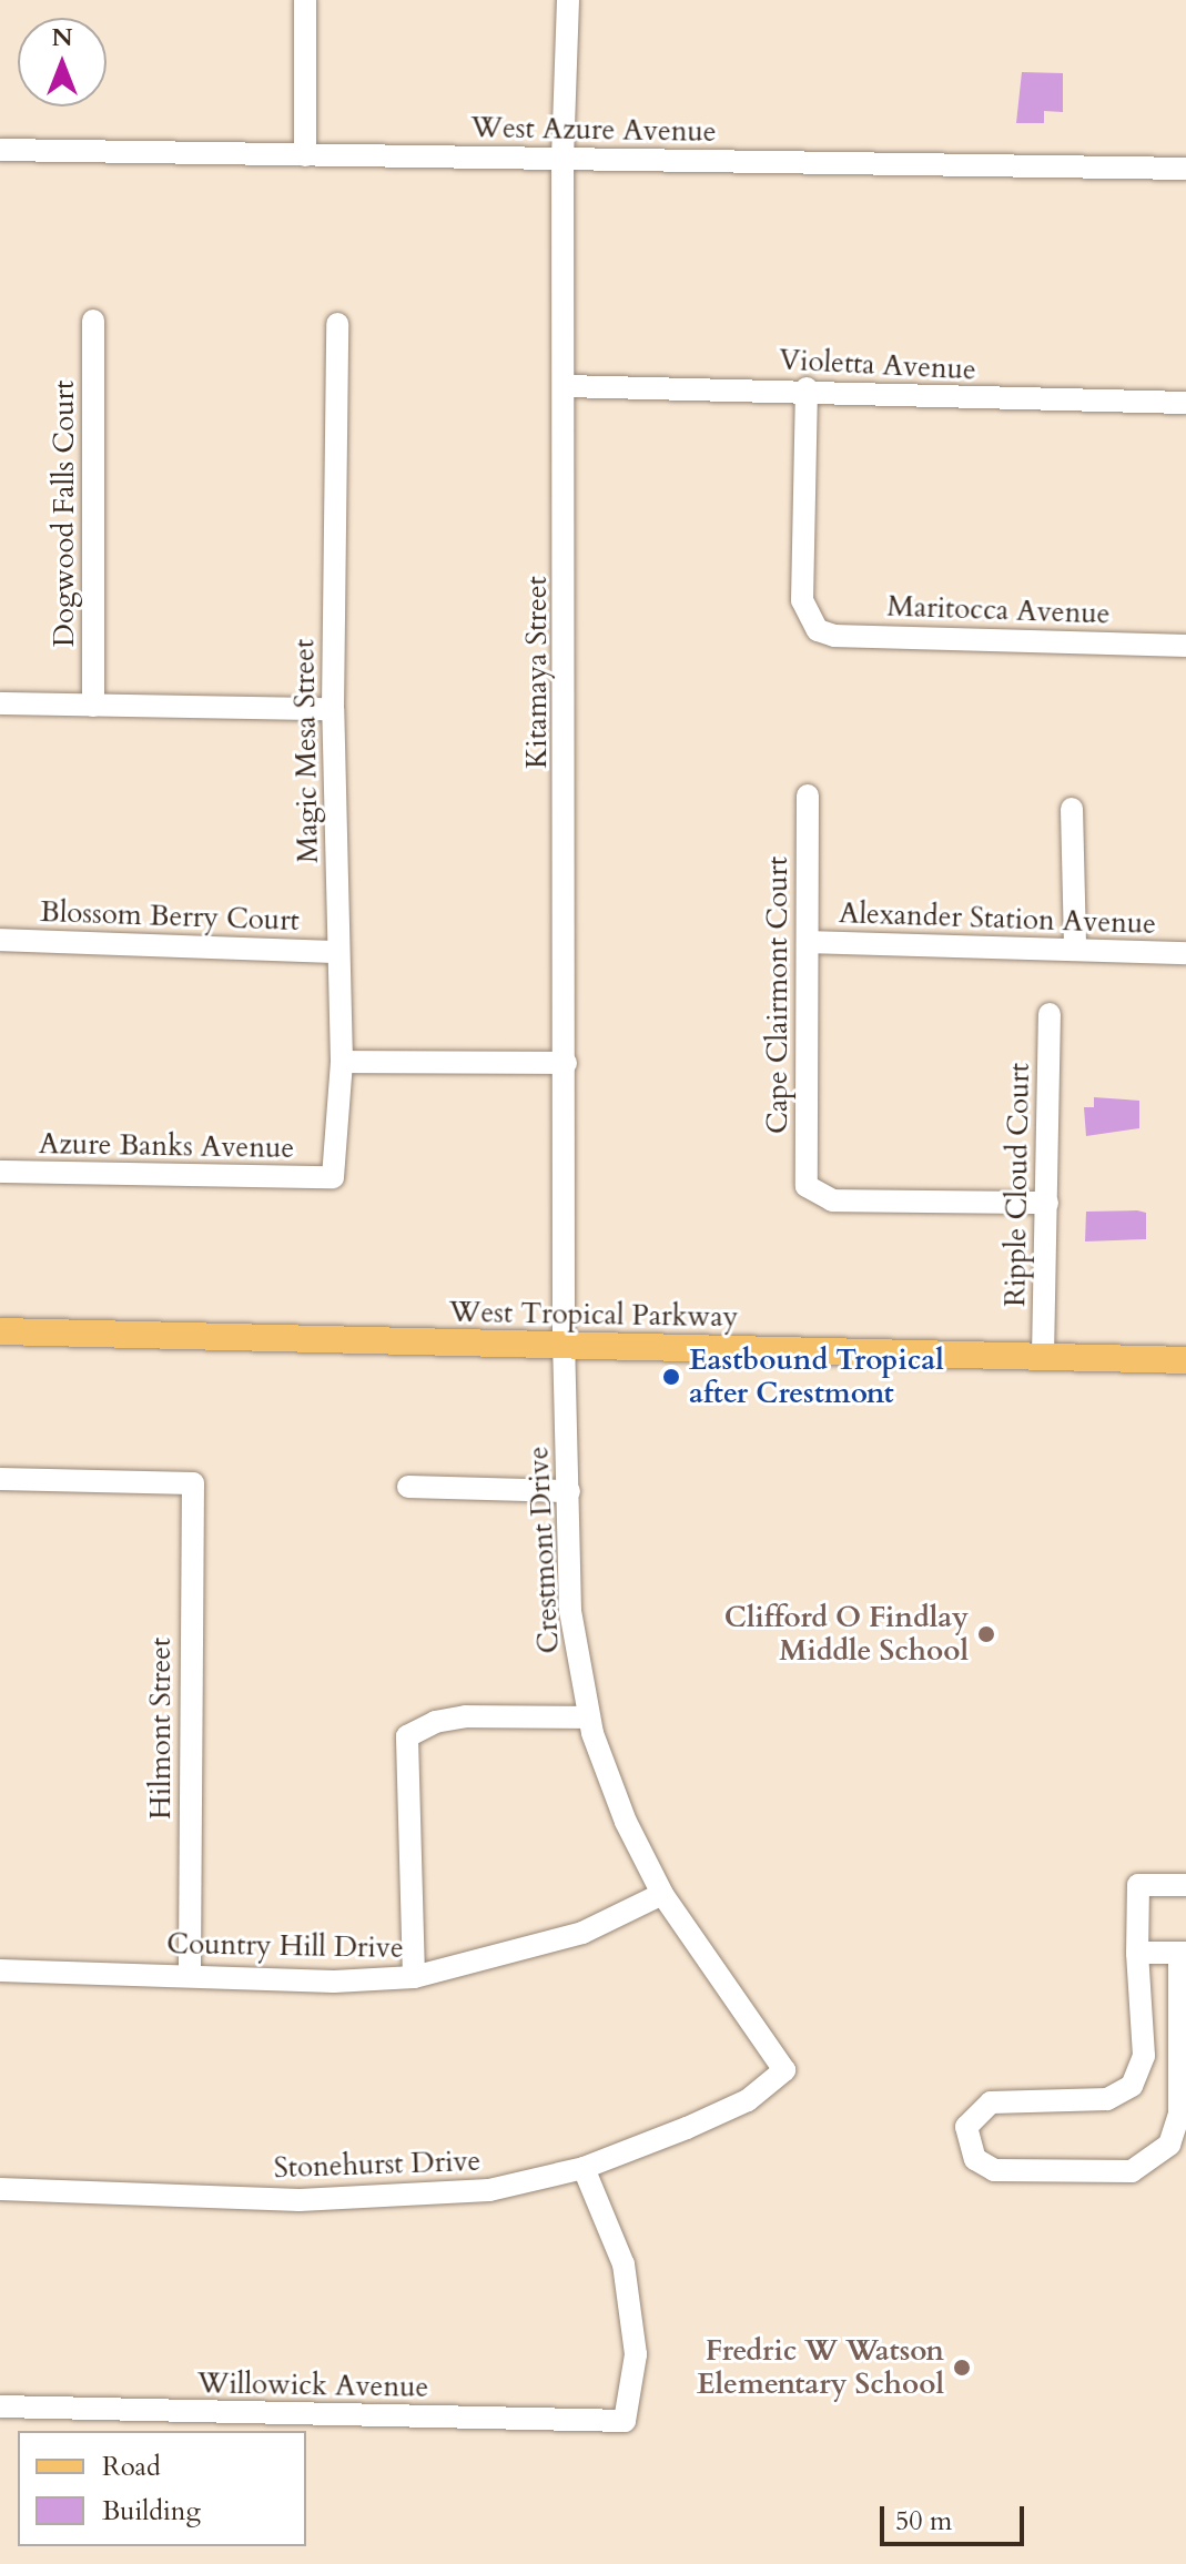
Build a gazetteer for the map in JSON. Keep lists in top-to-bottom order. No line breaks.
{"streets":{"main road":["West Tropical Parkway"],"street":["West Azure Avenue","Violetta Avenue","Dogwood Falls Court","Maritocca Avenue","Kitamaya Street","Magic Mesa Street","Blossom Berry Court","Alexander Station Avenue","Cape Clairmont Court","Azure Banks Avenue","Ripple Cloud Court","Crestmont Drive","Hilmont Street","Country Hill Drive","Stonehurst Drive","Willowick Avenue"]},"crossings":[["West Azure Avenue","Kitamaya Street"],["Violetta Avenue","Maritocca Avenue"],["Violetta Avenue","Kitamaya Street"],["Kitamaya Street","West Tropical Parkway"],["Kitamaya Street","Crestmont Drive"],["Magic Mesa Street","Blossom Berry Court"],["Magic Mesa Street","Azure Banks Avenue"],["Alexander Station Avenue","Cape Clairmont Court"],["Cape Clairmont Court","Ripple Cloud Court"],["Ripple Cloud Court","West Tropical Parkway"],["West Tropical Parkway","Crestmont Drive"],["Crestmont Drive","Country Hill Drive"],["Crestmont Drive","Stonehurst Drive"],["Hilmont Street","Country Hill Drive"],["Stonehurst Drive","Willowick Avenue"]],"places":["Eastbound Tropical after Crestmont","Clifford O Findlay Middle School","Fredric W Watson Elementary School"],"legend":["Road","Building"],"scale_bar":"50 m","north":"top"}
